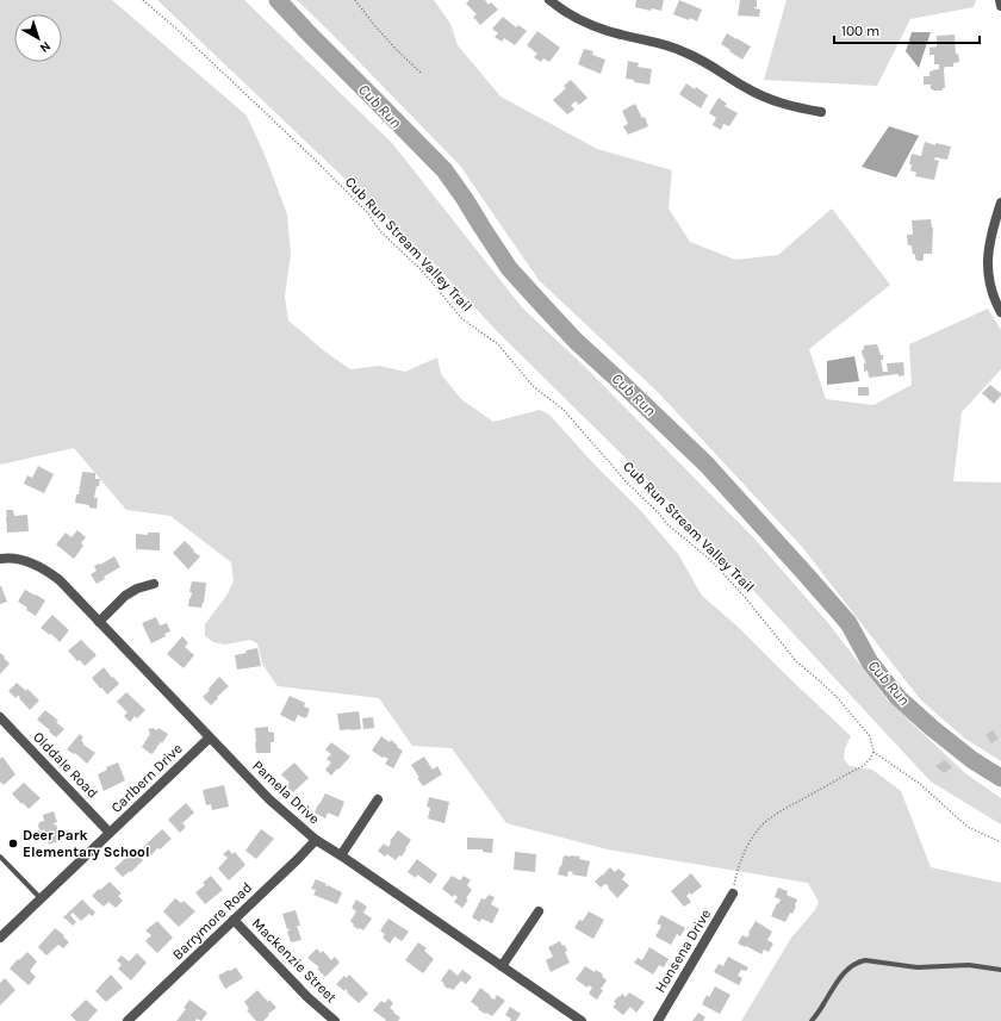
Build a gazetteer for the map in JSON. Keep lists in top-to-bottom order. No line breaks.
{"streets":{"street":["Olddale Road","Carlbern Drive","Pamela Drive","Barrymore Road","Honsena Drive","Mackenzie Street"],"path":["Cub Run Stream Valley Trail"]},"crossings":[["Olddale Road","Carlbern Drive"],["Carlbern Drive","Pamela Drive"],["Pamela Drive","Barrymore Road"],["Barrymore Road","Mackenzie Street"]],"water":["Cub Run"],"places":["Deer Park Elementary School"],"scale_bar":"100 m","north":"bottom right"}
